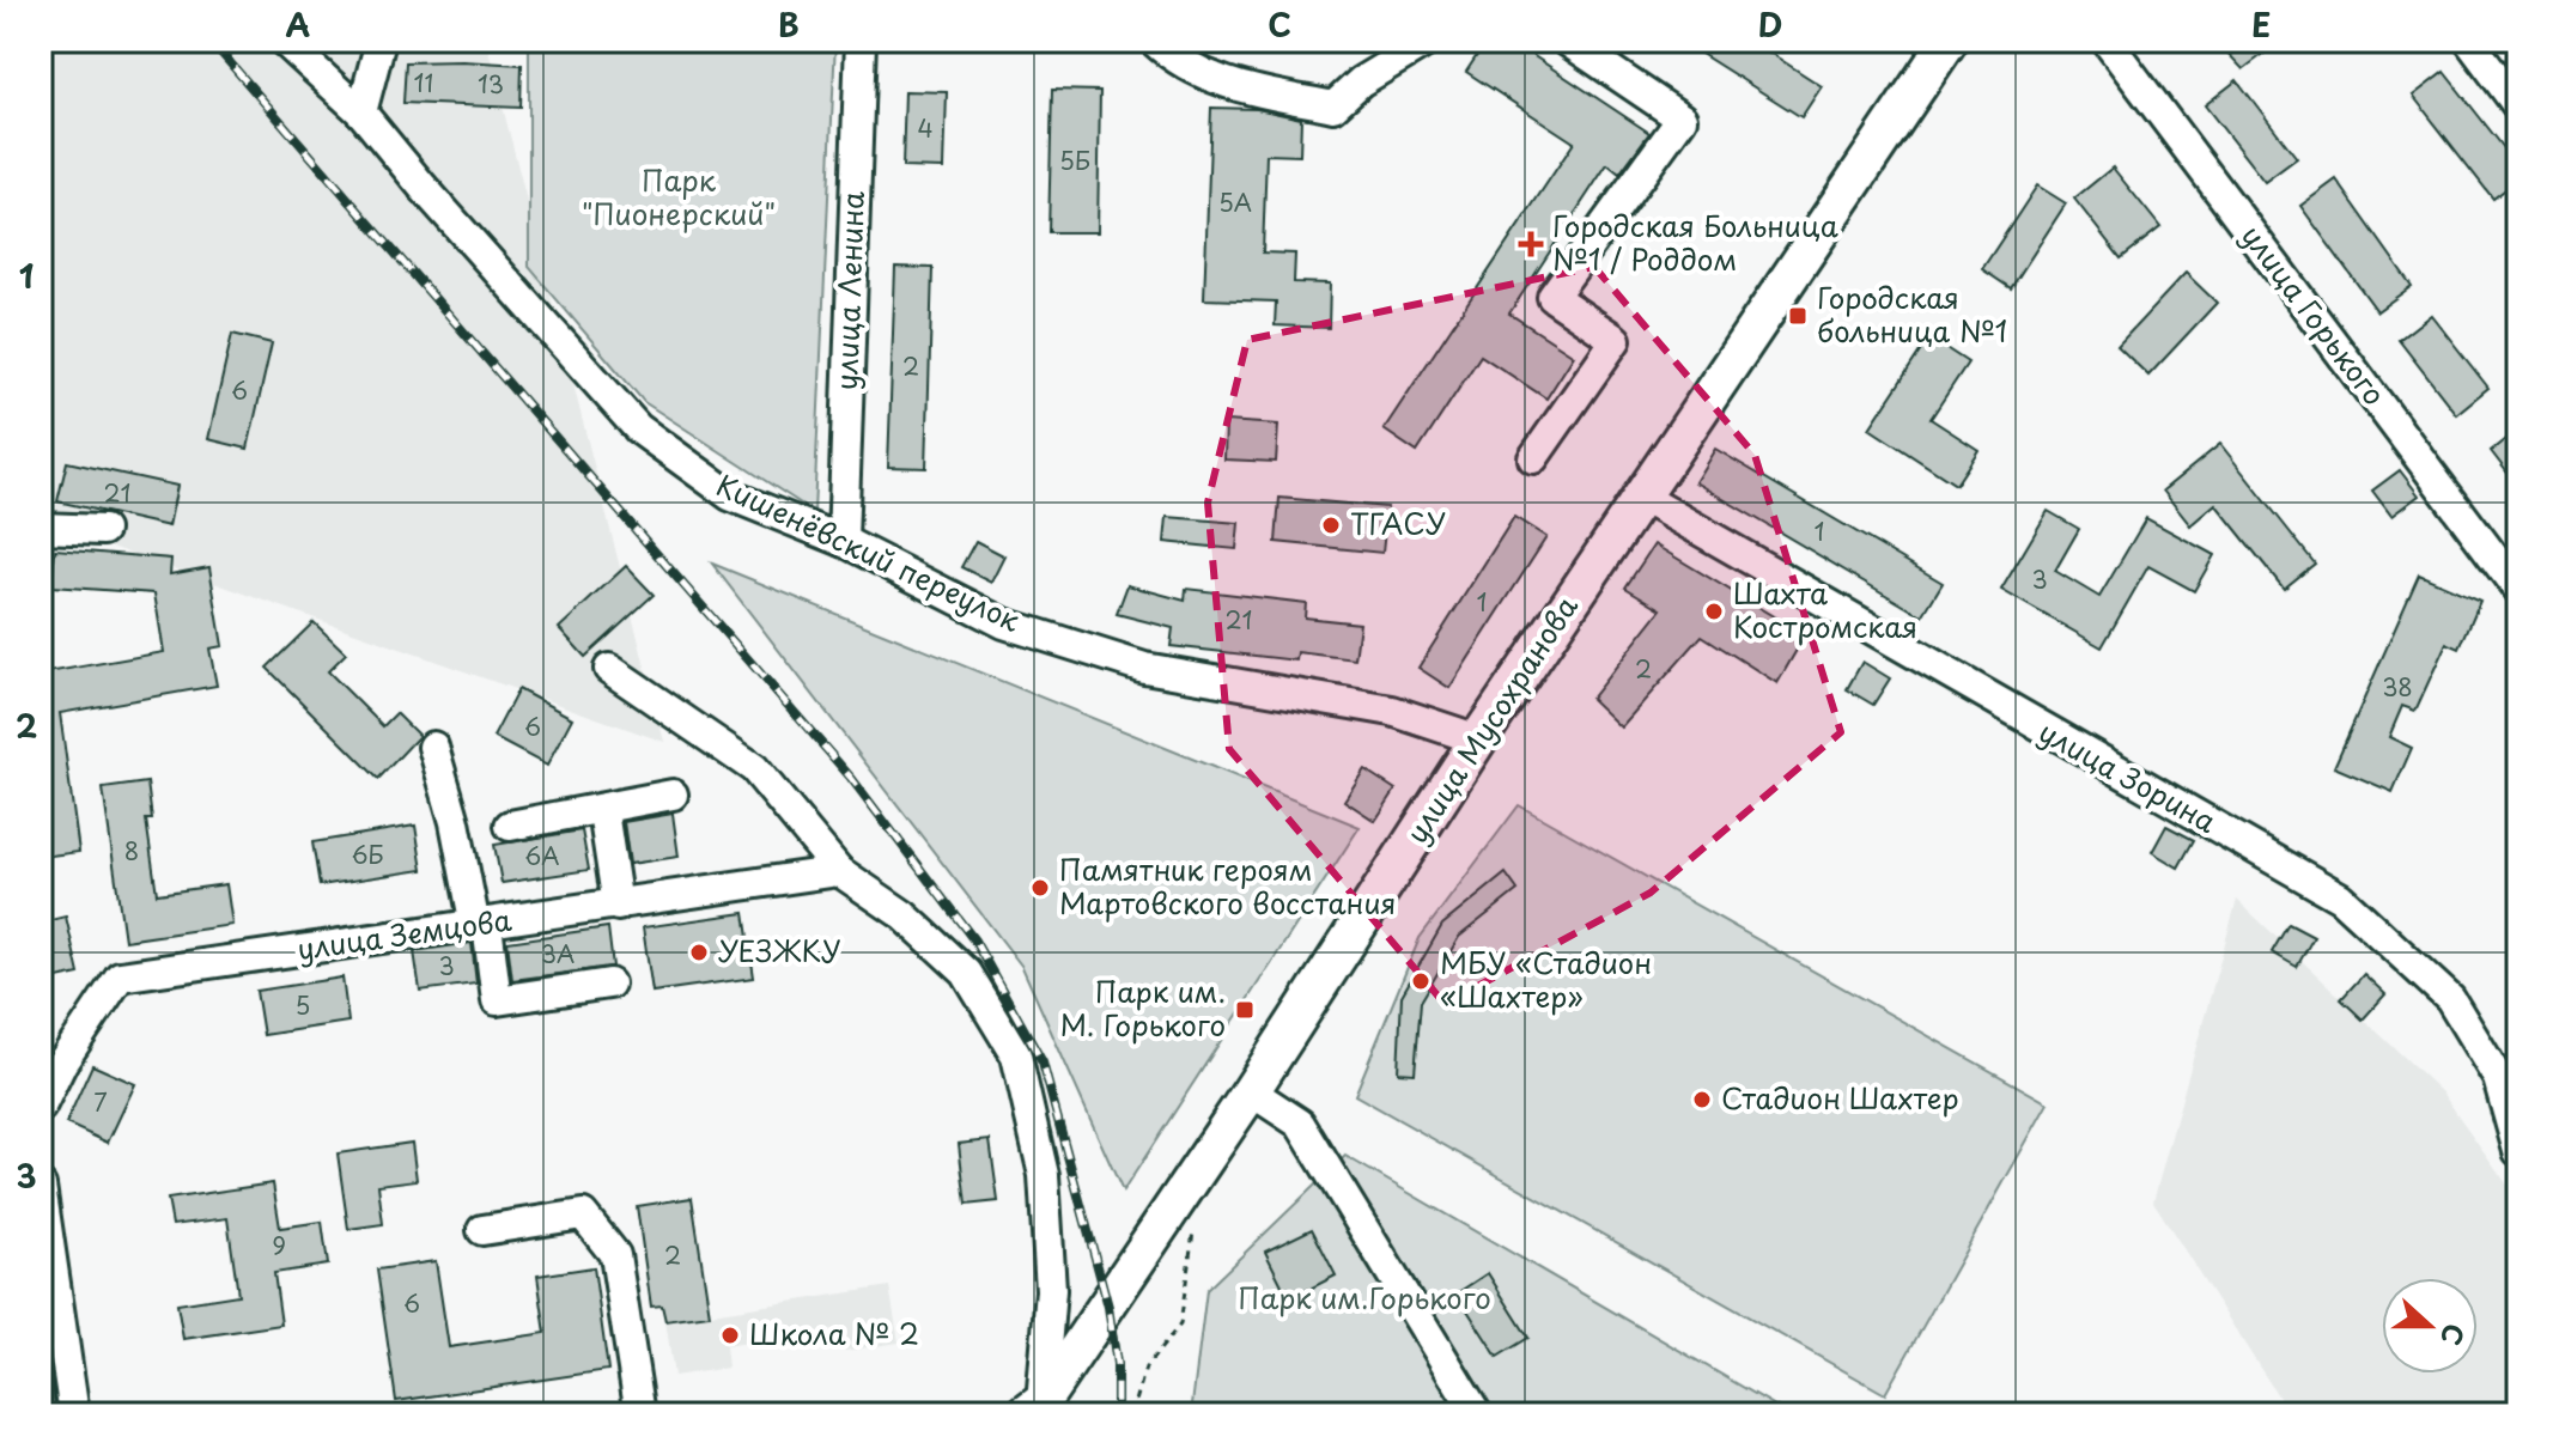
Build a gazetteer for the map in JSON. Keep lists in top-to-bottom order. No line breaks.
{"streets":{"main road":["улица Мусохранова"],"street":["улица Ленина","улица Горького","Кишенёвский переулок","улица Зорина","улица Земцова"]},"crossings":[["улица Ленина","Кишенёвский переулок"],["Кишенёвский переулок","улица Мусохранова"],["улица Мусохранова","улица Зорина"]],"parks":["Парк \"Пионерский\"","Парк им.Горького"],"places":{"health":["Городская Больница №1 / Роддом"],"transit":["Городская больница №1","Парк им. М. Горького"],"other":["ТГАСУ","Шахта Костромская","Памятник героям Мартовского восстания","УЕЗЖКУ","МБУ «Стадион «Шахтер»","Стадион Шахтер","Школа № 2"]},"house_numbers":["11","13","4","5Б","5А","2","6","21","1","3","1","21","2","38","6","8","6Б","6А","3А","3","5","7","9","2","6"],"north":"right","grid":{"columns":["A","B","C","D","E"],"rows":["1","2","3"]}}
